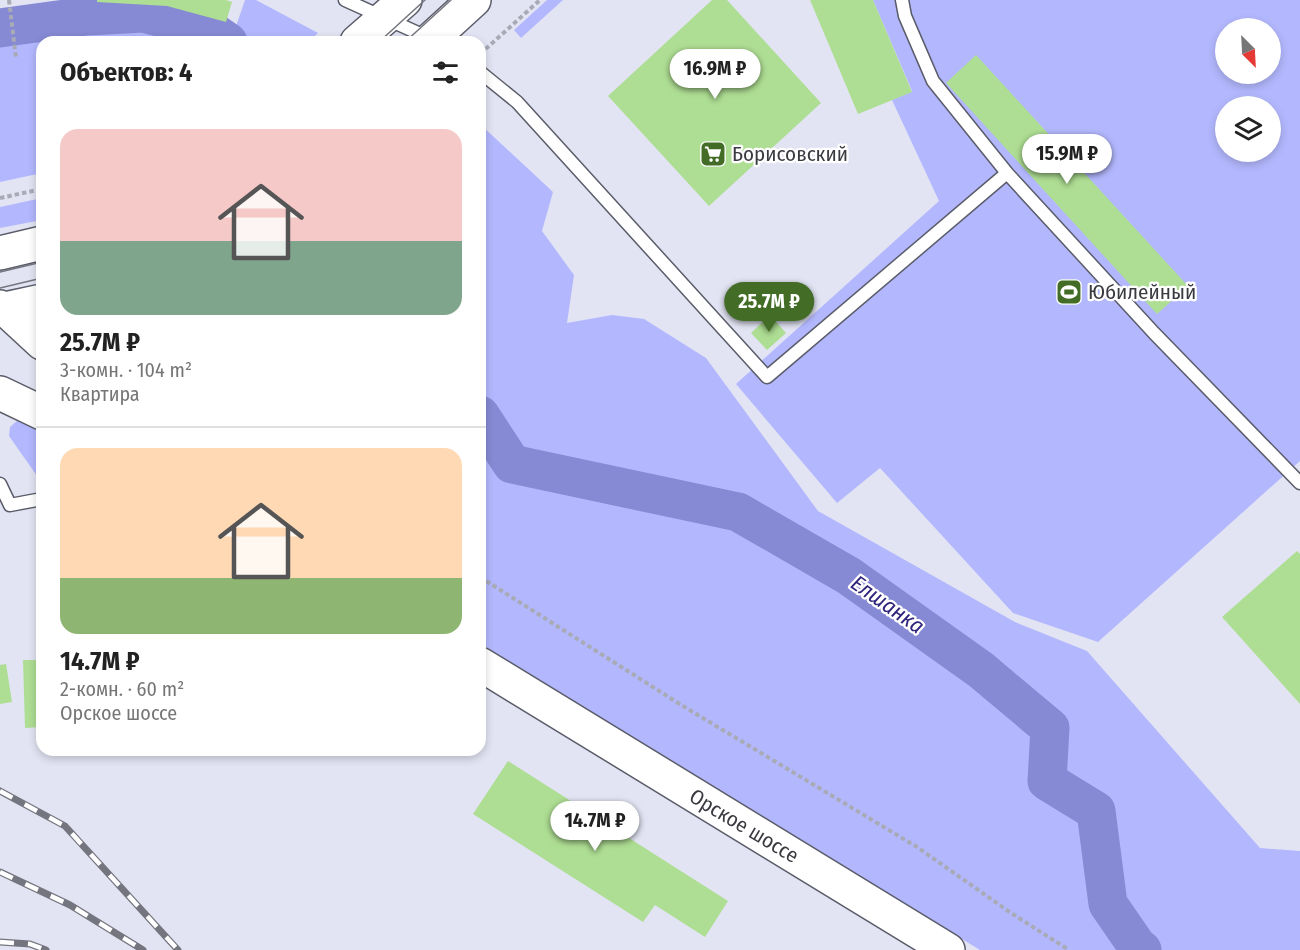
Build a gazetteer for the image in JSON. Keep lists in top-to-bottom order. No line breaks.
{"streets":{"main road":["Орское шоссе"]},"water":["Елшанка"],"places":{"supermarket":["Борисовский"],"sports":["Юбилейный"]},"north":"bottom right","page":{"heading":"Объектов: 4","price":["16.9M ₽","15.9M ₽","25.7M ₽","14.7M ₽"],"list":[{"name":"25.7M ₽","note":"3-комн. · 104 m² · Квартира"},{"name":"14.7M ₽","note":"2-комн. · 60 m² · Орское шоссе"}]}}
